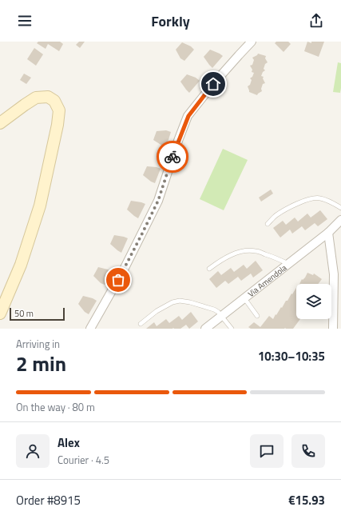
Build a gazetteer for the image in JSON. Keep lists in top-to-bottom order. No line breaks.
{"streets":{"street":["Via Amendola"]},"scale_bar":"50 m","page":{"header":"Forkly","scale":"50 m","heading":["2 min","Arriving in","10:30–10:35"],"panel":["Alex","Courier · 4.5","Order #8915","€15.93"],"bar":"On the way · 80 m"}}
